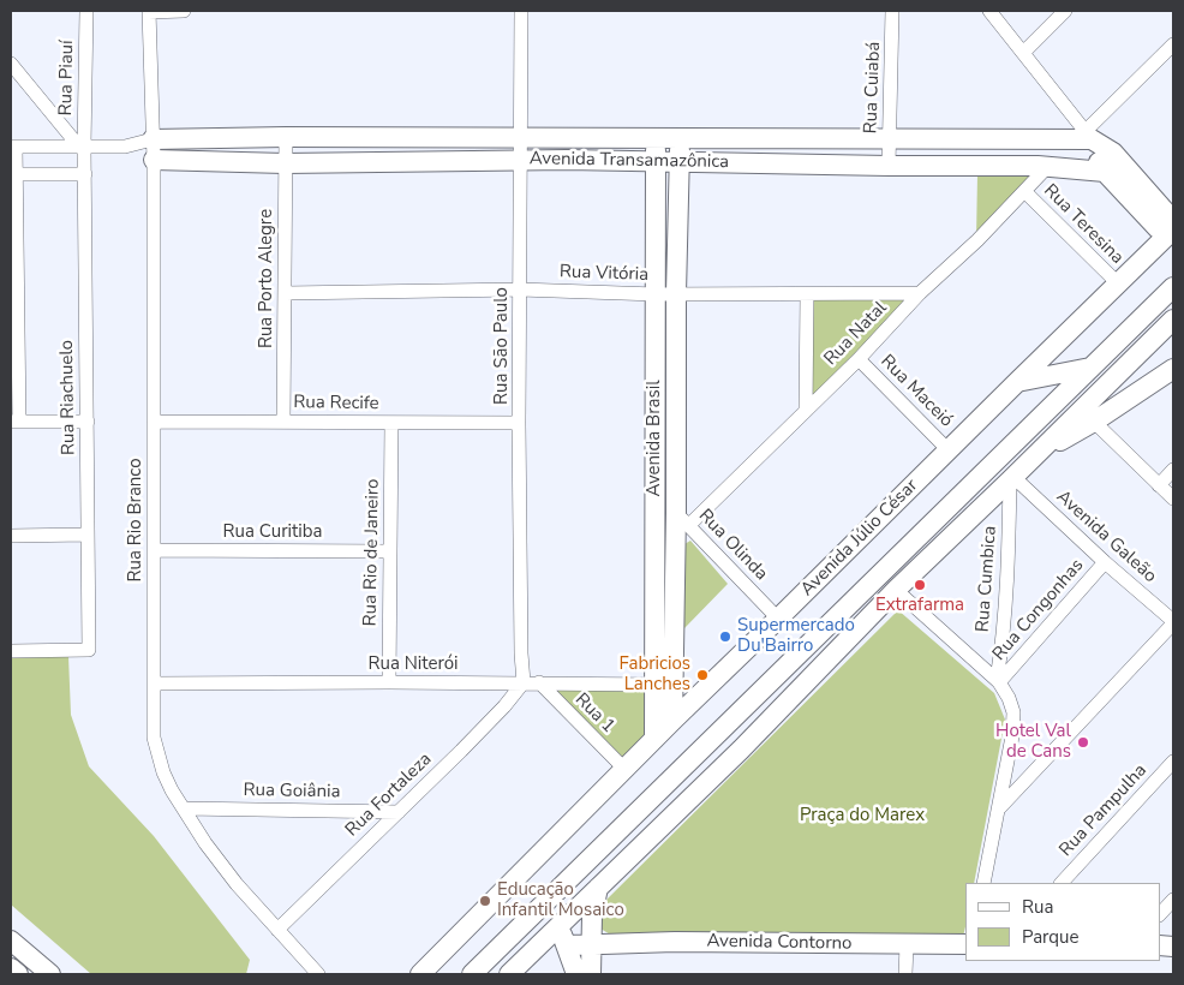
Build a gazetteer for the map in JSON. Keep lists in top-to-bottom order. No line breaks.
{"streets":{"street":["Rua Piauí","Rua Cuiabá","Avenida Transamazônica","Rua Teresina","Rua Vitória","Rua Porto Alegre","Rua Natal","Rua São Paulo","Rua Maceió","Rua Riachuelo","Rua Recife","Avenida Brasil","Rua Rio Branco","Rua Curitiba","Avenida Galeão","Avenida Júlio César","Rua Olinda","Rua Rio de Janeiro","Rua Cumbica","Rua Congonhas","Rua Niterói","Rua 1","Rua Goiânia","Rua Fortaleza","Rua Pampulha","Avenida Contorno"]},"crossings":[["Rua Piauí","Rua Riachuelo"],["Rua Cuiabá","Avenida Transamazônica"],["Avenida Transamazônica","Rua Porto Alegre"],["Avenida Transamazônica","Rua Natal"],["Avenida Transamazônica","Rua São Paulo"],["Avenida Transamazônica","Avenida Brasil"],["Avenida Transamazônica","Rua Rio Branco"],["Rua Teresina","Rua Natal"],["Rua Teresina","Avenida Júlio César"],["Rua Vitória","Rua Porto Alegre"],["Rua Vitória","Rua Natal"],["Rua Vitória","Rua São Paulo"],["Rua Vitória","Avenida Brasil"],["Rua Porto Alegre","Rua Recife"],["Rua Natal","Rua Maceió"],["Rua Natal","Avenida Brasil"],["Rua Natal","Rua Olinda"],["Rua São Paulo","Rua Recife"],["Rua São Paulo","Rua Niterói"],["Rua São Paulo","Rua Fortaleza"],["Rua Maceió","Avenida Júlio César"],["Rua Recife","Rua Rio Branco"],["Rua Recife","Rua Rio de Janeiro"],["Avenida Brasil","Avenida Júlio César"],["Avenida Brasil","Rua Olinda"],["Avenida Brasil","Rua Niterói"],["Rua Rio Branco","Rua Curitiba"],["Rua Rio Branco","Rua Niterói"],["Rua Rio Branco","Rua Goiânia"],["Rua Rio Branco","Rua Fortaleza"],["Rua Curitiba","Rua Rio de Janeiro"],["Avenida Galeão","Rua Cumbica"],["Avenida Galeão","Rua Congonhas"],["Avenida Júlio César","Rua Olinda"],["Avenida Júlio César","Rua 1"],["Rua Rio de Janeiro","Rua Niterói"],["Rua Cumbica","Rua Congonhas"],["Rua Niterói","Rua 1"],["Rua Niterói","Rua Fortaleza"],["Rua Goiânia","Rua Fortaleza"]],"parks":["Praça do Marex"],"places":["Extrafarma","Supermercado Du'Bairro","Fabricios Lanches","Hotel Val de Cans","Educação Infantil Mosaico"],"legend":["Rua","Parque"]}
